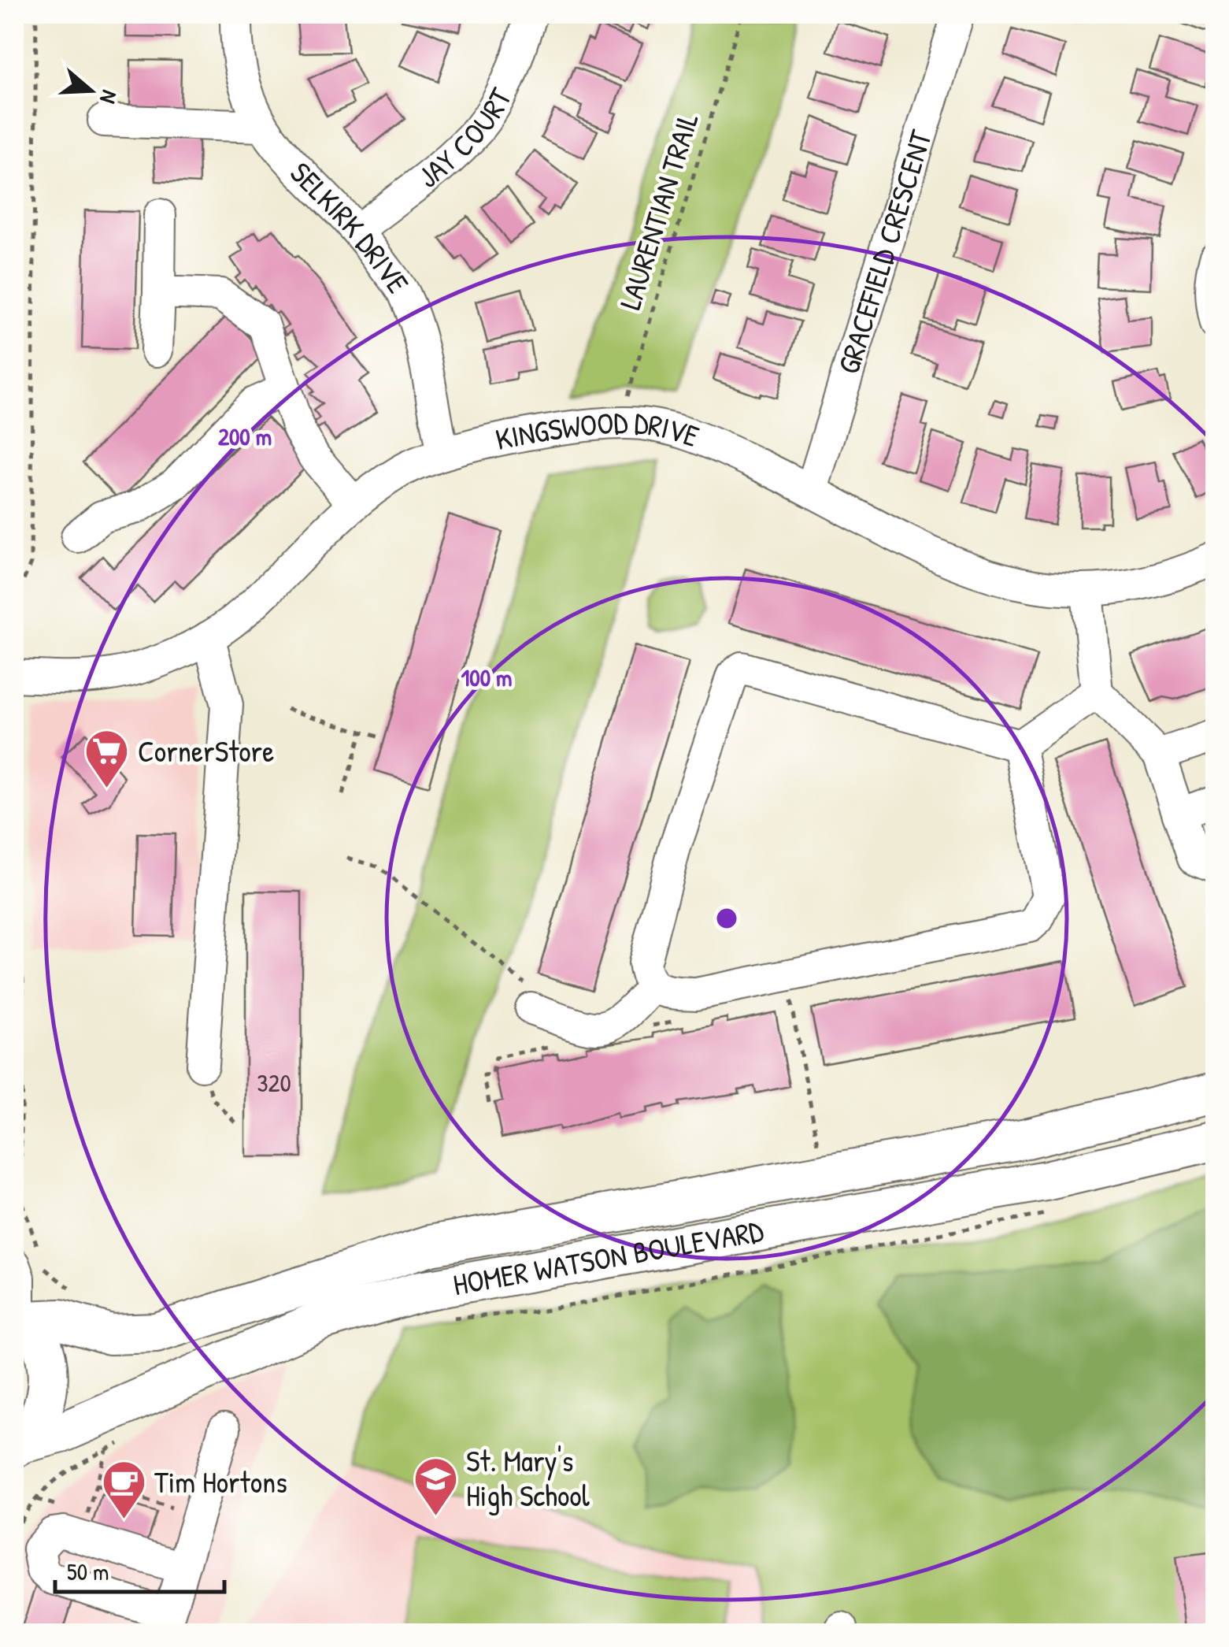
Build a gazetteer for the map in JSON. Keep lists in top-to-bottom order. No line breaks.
{"streets":{"main road":["HOMER WATSON BOULEVARD"],"street":["JAY COURT","SELKIRK DRIVE","GRACEFIELD CRESCENT","KINGSWOOD DRIVE"],"path":["LAURENTIAN TRAIL"]},"crossings":[["JAY COURT","SELKIRK DRIVE"],["LAURENTIAN TRAIL","KINGSWOOD DRIVE"],["SELKIRK DRIVE","KINGSWOOD DRIVE"],["GRACEFIELD CRESCENT","KINGSWOOD DRIVE"]],"places":{"supermarket":["CornerStore"],"school or university":["St. Mary's High School"],"cafe":["Tim Hortons"]},"house_numbers":["320"],"scale_bar":"50 m","north":"right","rings":["200 m","100 m"]}
